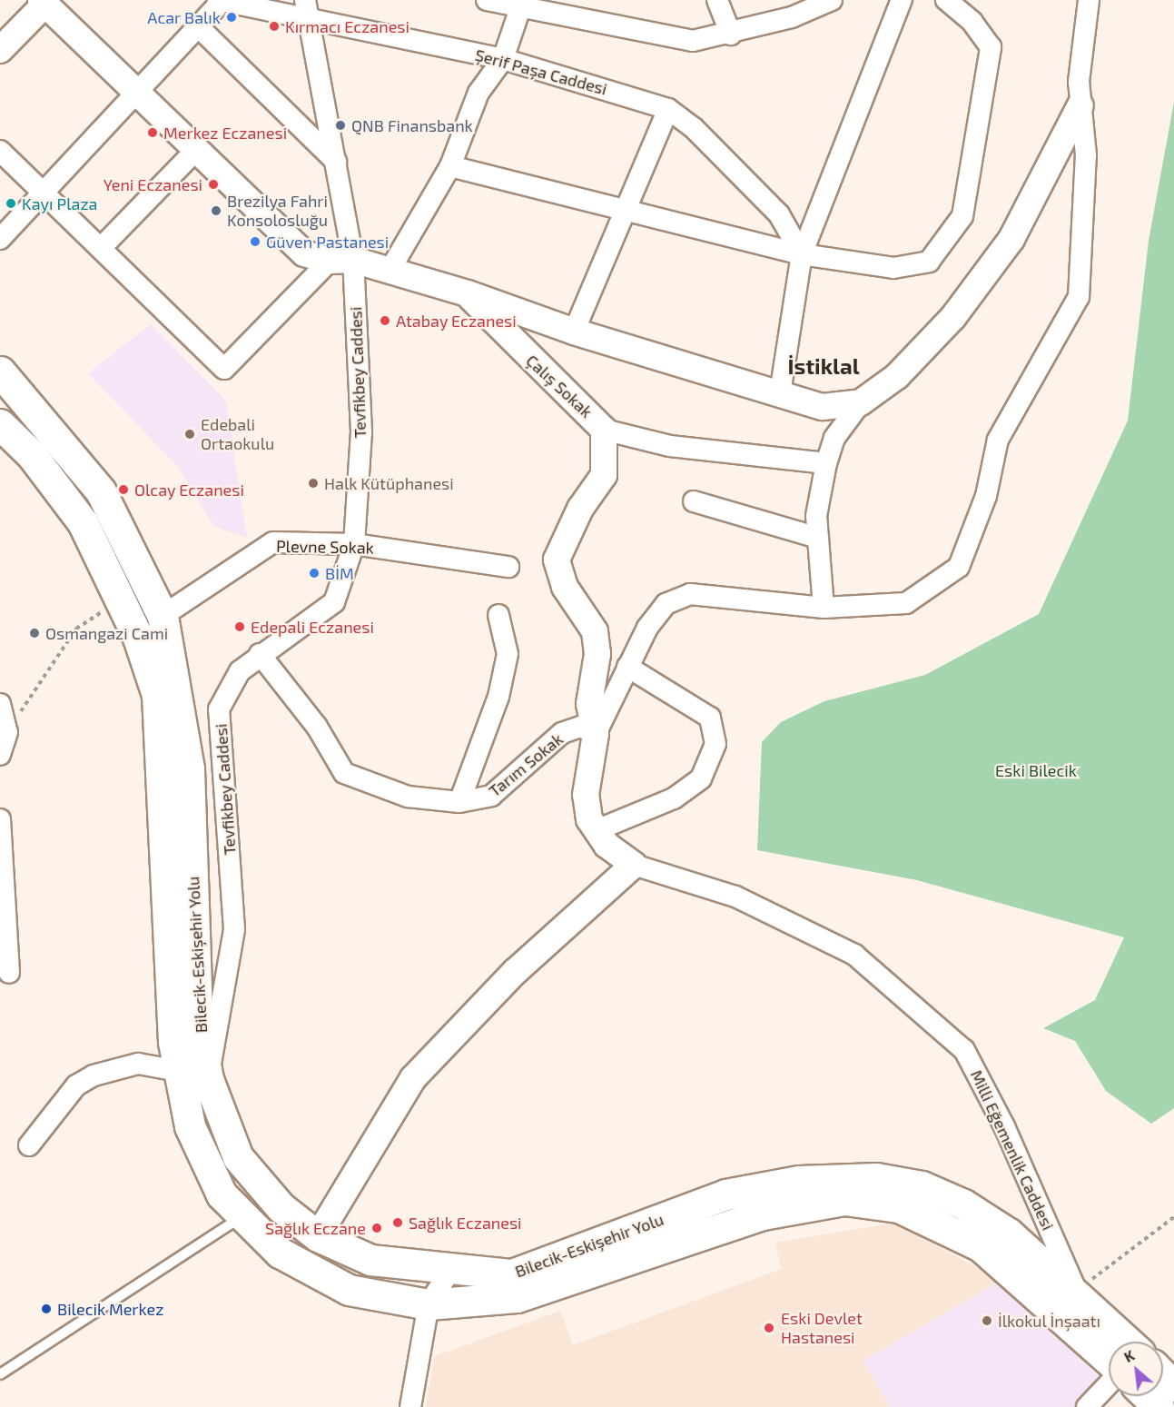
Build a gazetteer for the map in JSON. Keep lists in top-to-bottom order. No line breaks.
{"streets":{"main road":["Bilecik-Eskişehir Yolu"],"street":["Şerif Paşa Caddesi","Tevfikbey Caddesi","Çalış Sokak","Plevne Sokak","Tarım Sokak","Milli Eğemenlik Caddesi"]},"crossings":[["Şerif Paşa Caddesi","Tevfikbey Caddesi"],["Tevfikbey Caddesi","Plevne Sokak"],["Tevfikbey Caddesi","Tarım Sokak"],["Tevfikbey Caddesi","Bilecik-Eskişehir Yolu"],["Çalış Sokak","Tarım Sokak"],["Çalış Sokak","Milli Eğemenlik Caddesi"],["Plevne Sokak","Bilecik-Eskişehir Yolu"],["Tarım Sokak","Milli Eğemenlik Caddesi"],["Bilecik-Eskişehir Yolu","Milli Eğemenlik Caddesi"]],"districts":["İstiklal"],"parks":["Eski Bilecik"],"places":["Acar Balık","Kırmacı Eczanesi","QNB Finansbank","Merkez Eczanesi","Yeni Eczanesi","Kayı Plaza","Brezilya Fahri Konsolosluğu","Güven Pastanesi","Atabay Eczanesi","Edebali Ortaokulu","Halk Kütüphanesi","Olcay Eczanesi","BİM","Edepali Eczanesi","Osmangazi Cami","Sağlık Eczanesi","Sağlık Eczane","Bilecik Merkez","İlkokul İnşaatı","Eski Devlet Hastanesi"],"north":"top left"}
